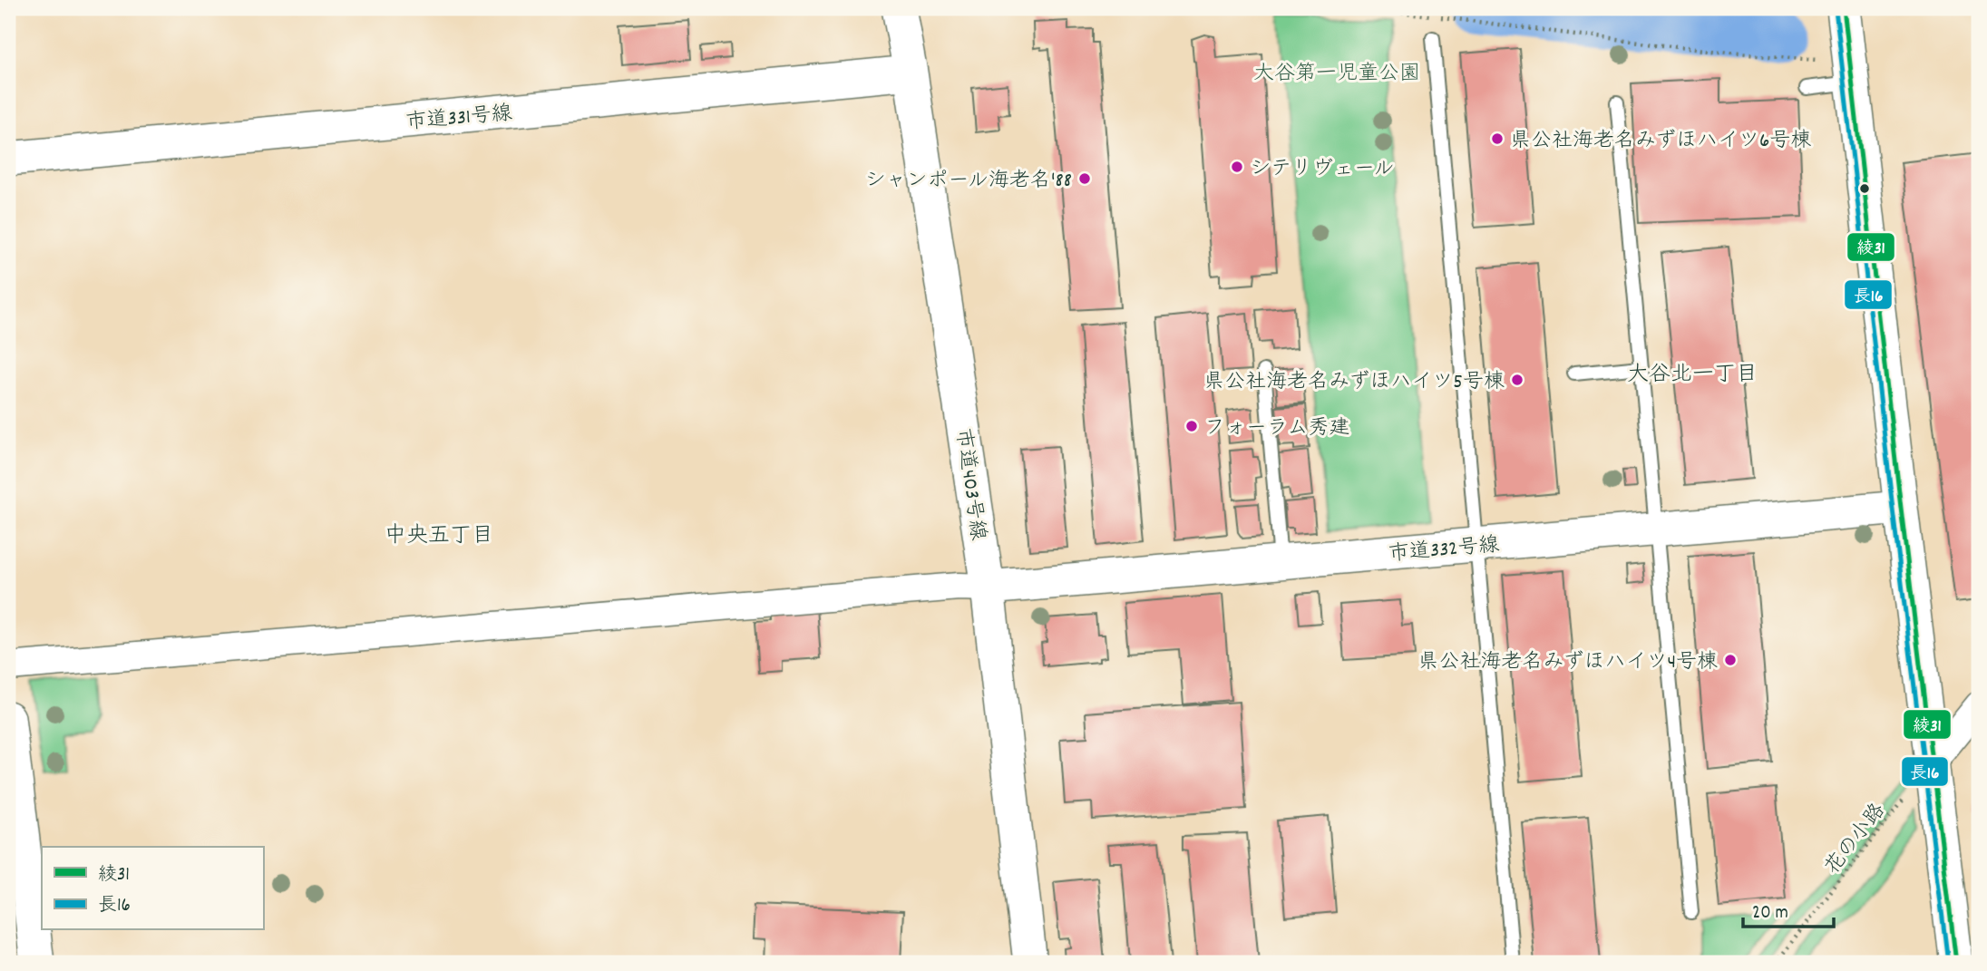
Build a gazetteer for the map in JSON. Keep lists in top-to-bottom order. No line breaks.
{"streets":{"street":["市道331号線","市道403号線","市道332号線"],"path":["花の小路"]},"crossings":[["市道331号線","市道403号線"],["市道403号線","市道332号線"]],"districts":["大谷北一丁目","中央五丁目"],"parks":["大谷第一児童公園"],"places":["県公社海老名みずほハイツ6号棟","シテリヴェール","シャンポール海老名'88","県公社海老名みずほハイツ5号棟","フォーラム秀建","県公社海老名みずほハイツ4号棟"],"lines":["transit line 綾31","transit line 長16"],"legend":["綾31","長16"],"scale_bar":"20 m"}
